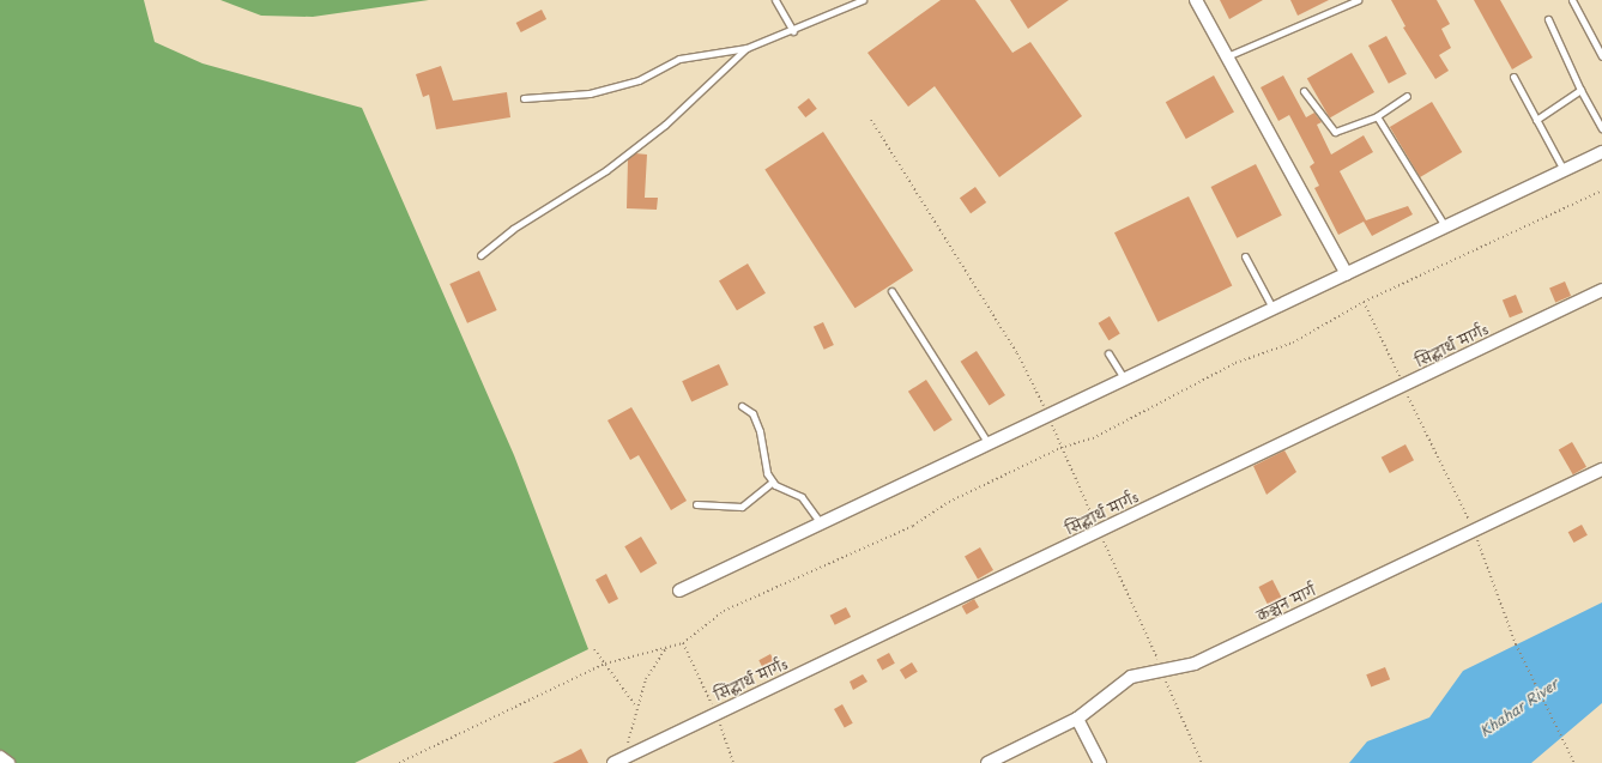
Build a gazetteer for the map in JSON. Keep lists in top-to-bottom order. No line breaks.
{"streets":{"street":["सिद्धार्थ मार्गs","कञ्चन मार्ग"]},"water":["Khahar River"]}
